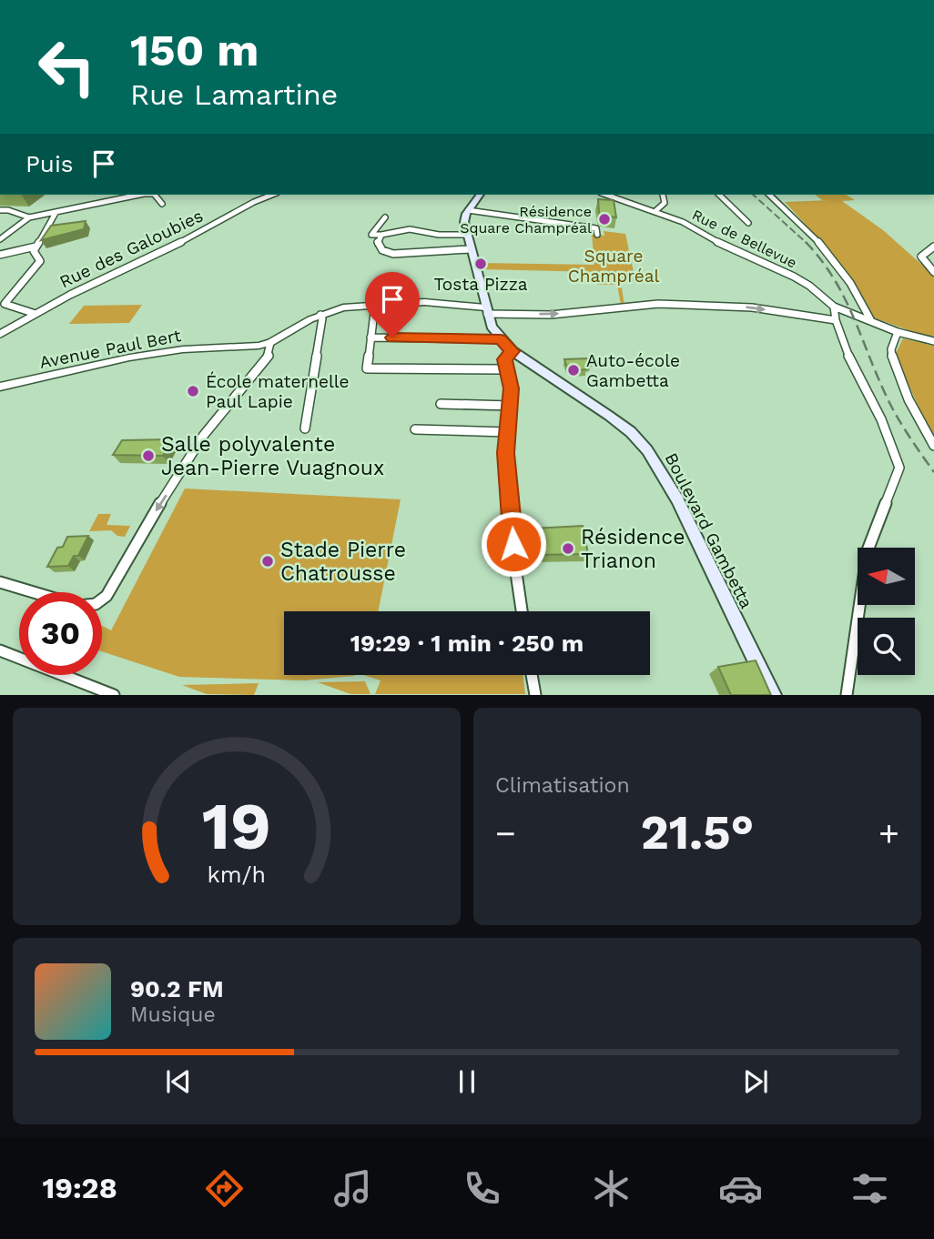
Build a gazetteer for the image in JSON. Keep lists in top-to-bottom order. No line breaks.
{"streets":{"main road":["Boulevard Gambetta"],"street":["Rue de Bellevue","Rue des Galoubies","Avenue Paul Bert"]},"crossings":[["Avenue Paul Bert","Boulevard Gambetta"]],"parks":["Square Champréal"],"places":["Résidence Square Champréal","Tosta Pizza","Auto-école Gambetta","École maternelle Paul Lapie","Salle polyvalente Jean-Pierre Vuagnoux","Résidence Trianon","Stade Pierre Chatrousse"],"north":"left","page":{"turn":["150 m","Rue Lamartine"],"then":"Puis","limit":"30","trip":"19:29 · 1 min · 250 m","tile":"Climatisation","heat":["−","21.5°","+"],"song":["90.2 FM","Musique"],"tabs":"19:28","gauge":["19","km/h"]}}
